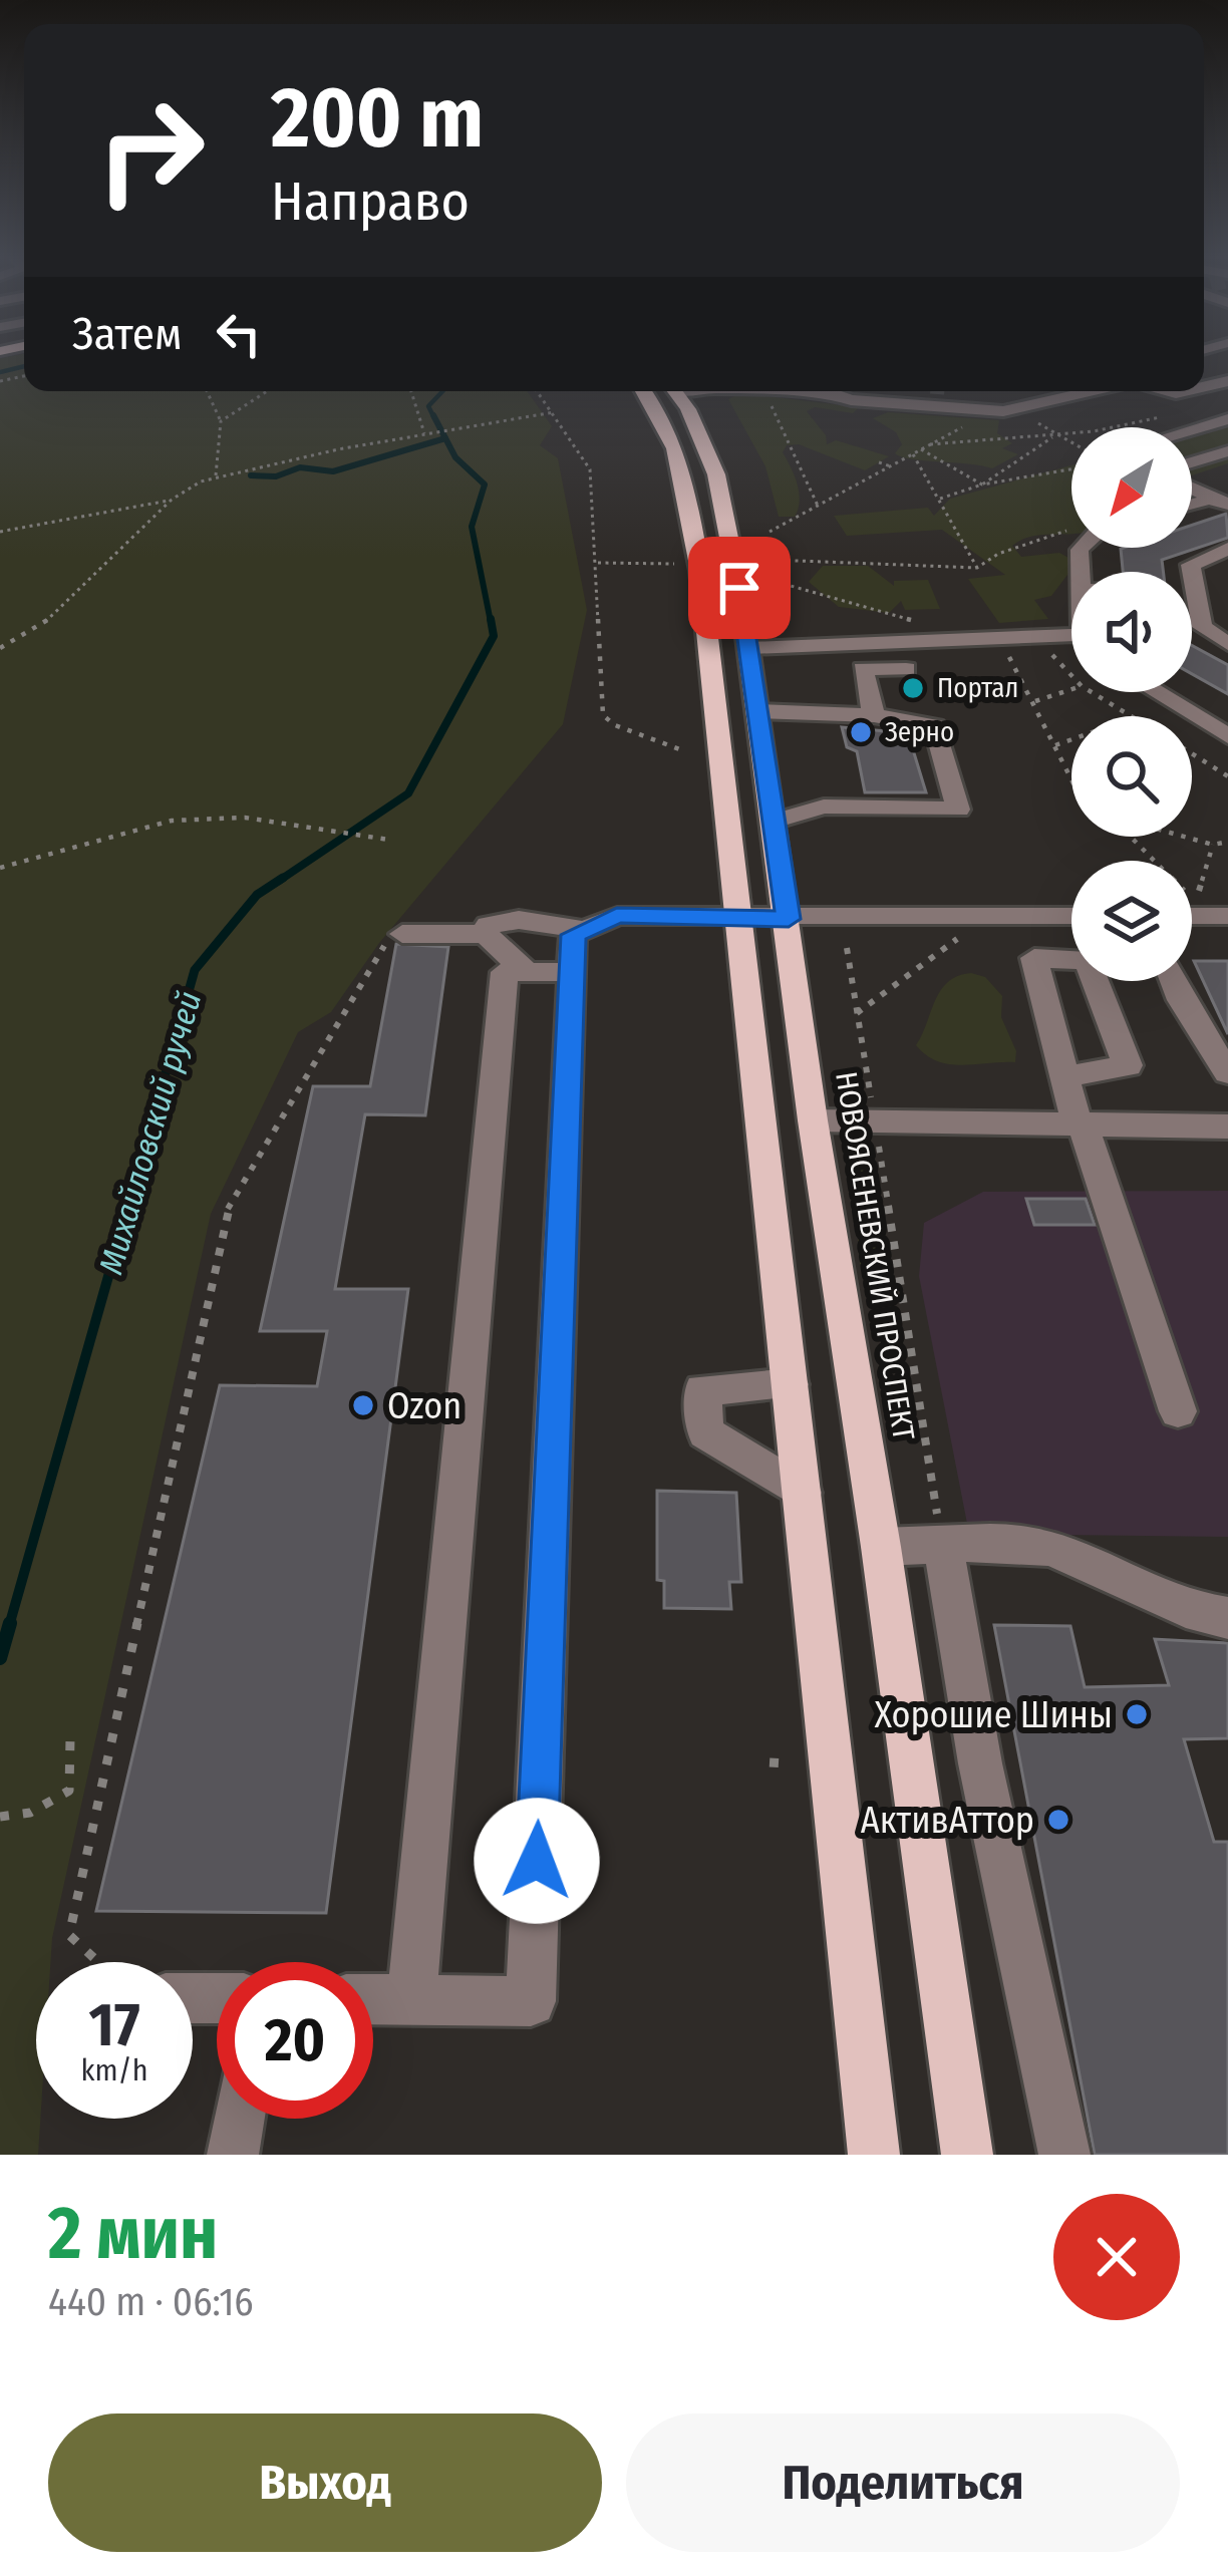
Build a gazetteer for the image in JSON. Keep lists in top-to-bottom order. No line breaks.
{"streets":{"main road":["НОВОЯСЕНЕВСКИЙ ПРОСПЕКТ"]},"water":["Михайловский ручей"],"places":["Портал","Зерно","Ozon","Хорошие Шины","АктивАттор"],"north":"bottom left","page":{"turn":["200 m","Направо"],"then":"Затем","speed":"17 km/h","limit":"20","heading":["2 мин","440 m · 06:16"],"buttons":["Выход","Поделиться"]}}
